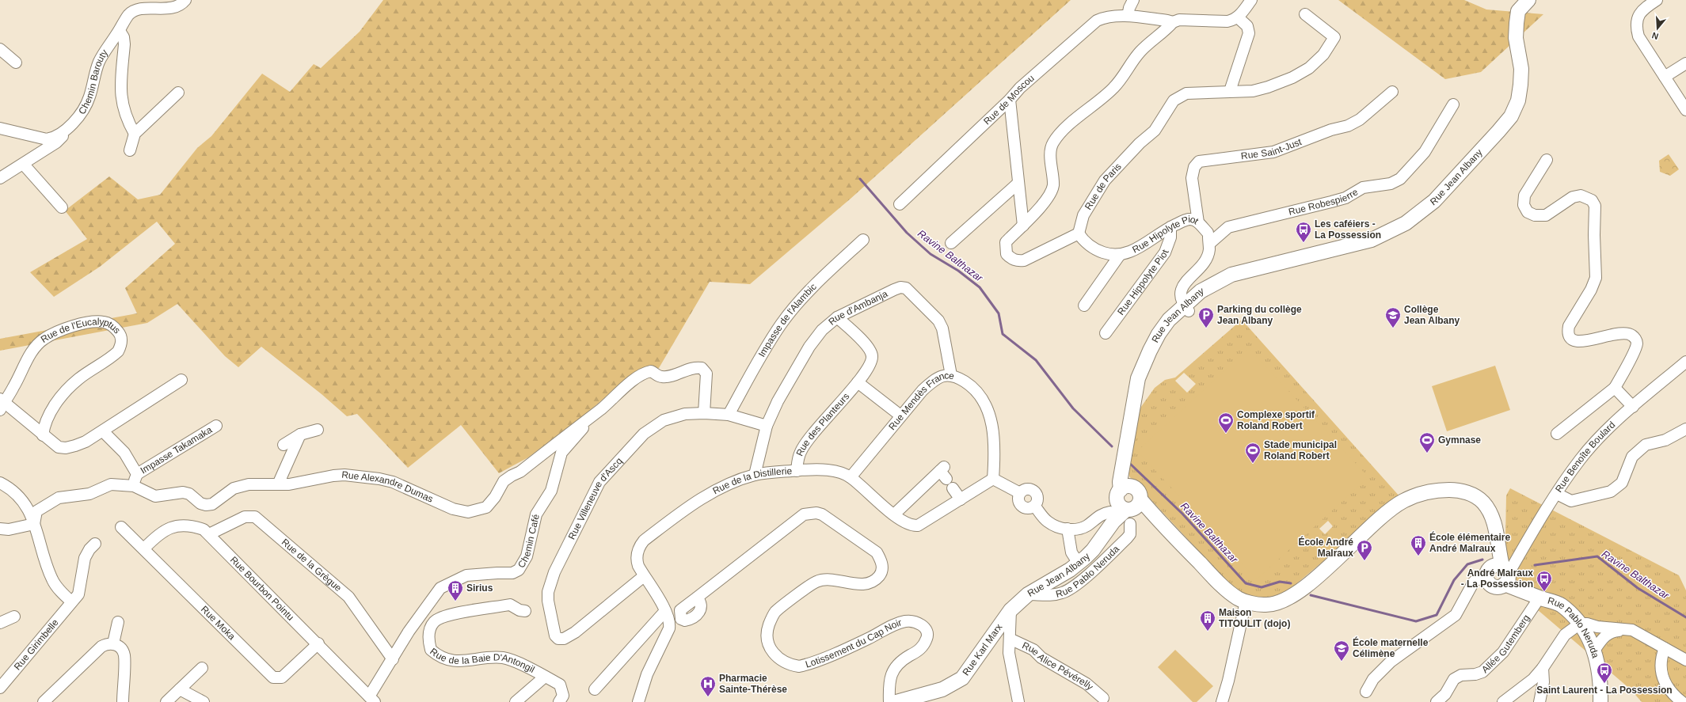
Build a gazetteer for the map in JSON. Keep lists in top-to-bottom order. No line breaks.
{"streets":{"main road":["Rue Jean Albany","Rue Pablo Neruda","Rue Karl Marx"],"street":["Chemin Barouty","Rue de Moscou","Rue Saint-Just","Rue de Paris","Rue Robespierre","Rue Hipolyte Piot","Rue Hippolyte Piot","Rue d'Ambanja","Impasse de l'Alambic","Rue de l'Eucalyptus","Rue Mendès France","Rue des Planteurs","Impasse Takamaka","Rue Benoîte Boulard","Rue de la Distillerie","Rue Alexandre Dumas","Rue Villeneuve d'Ascq","Chemin Café","Rue de la Grègue","Rue Bourbon Pointu","Rue Moka","Allée Gutemberg","Lotissement du Cap Noir","Rue Girimbelle","Rue de la Baie D'Antongil","Rue Alice Pévérelly"]},"crossings":[["Rue Saint-Just","Rue Hipolyte Piot"],["Rue Jean Albany","Rue Pablo Neruda"],["Rue Jean Albany","Rue Karl Marx"],["Rue Jean Albany","Rue Alice Pévérelly"],["Rue de Paris","Rue Hipolyte Piot"],["Rue Robespierre","Rue Hipolyte Piot"],["Rue Hipolyte Piot","Rue Hippolyte Piot"],["Rue d'Ambanja","Rue Mendès France"],["Rue d'Ambanja","Rue des Planteurs"],["Rue d'Ambanja","Rue Villeneuve d'Ascq"],["Impasse de l'Alambic","Rue Villeneuve d'Ascq"],["Rue Mendès France","Rue de la Distillerie"],["Rue des Planteurs","Rue de la Distillerie"],["Rue Benoîte Boulard","Rue Pablo Neruda"],["Rue de la Distillerie","Rue Villeneuve d'Ascq"],["Rue Alexandre Dumas","Rue Villeneuve d'Ascq"],["Rue Alexandre Dumas","Chemin Café"],["Chemin Café","Rue de la Grègue"],["Chemin Café","Rue Bourbon Pointu"],["Rue de la Grègue","Rue Bourbon Pointu"],["Rue Pablo Neruda","Allée Gutemberg"],["Rue Bourbon Pointu","Rue Moka"],["Rue Karl Marx","Rue Alice Pévérelly"]],"water":["Ravine Balthazar"],"places":{"bus stop":["Les caféiers - La Possession","André Malraux - La Possession","Saint Laurent - La Possession"],"parking":["Parking du collège Jean Albany","École André Malraux"],"school or university":["Collège Jean Albany","École maternelle Célimène"],"sports":["Complexe sportif Roland Robert","Gymnase","Stade municipal Roland Robert"],"building":["École élémentaire André Malraux","Sirius","Maison TITOULIT (dojo)"],"hospital":["Pharmacie Sainte-Thérèse"]},"north":"bottom"}
